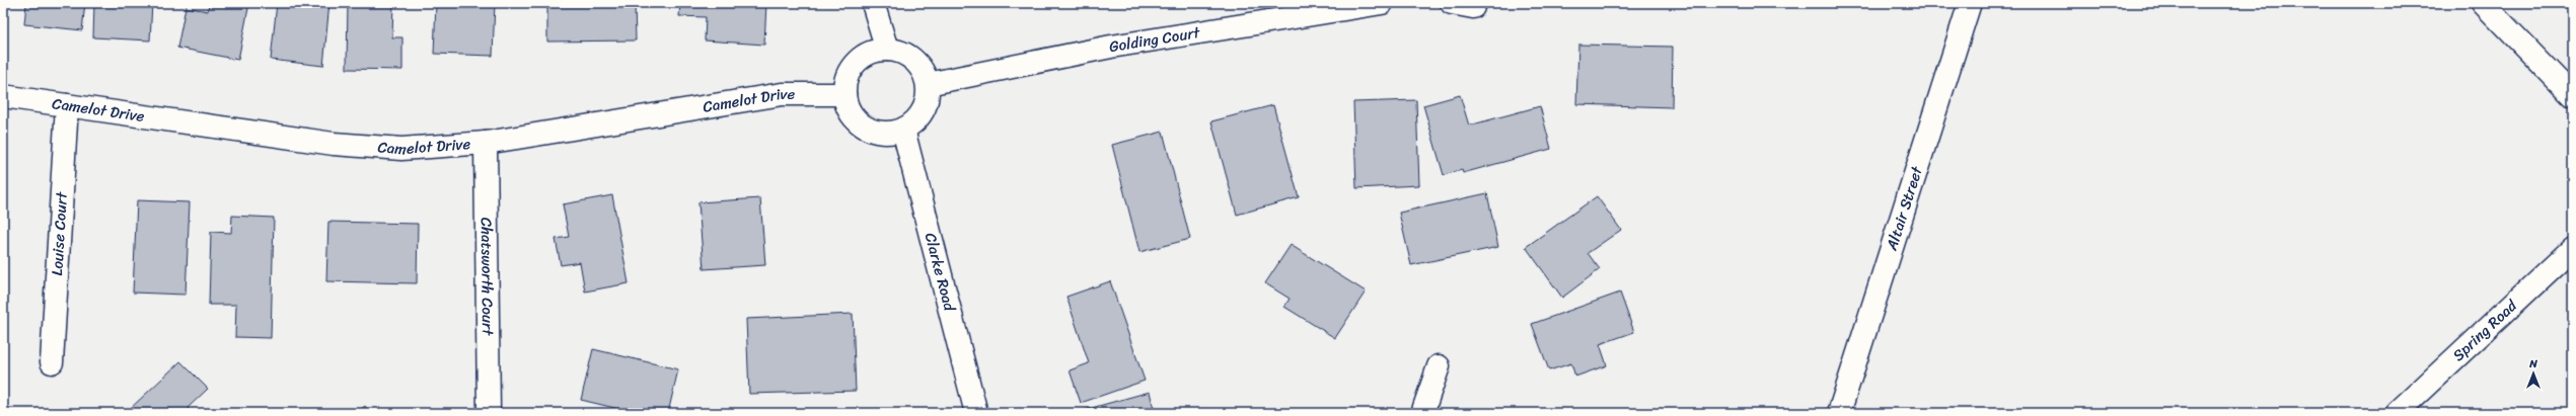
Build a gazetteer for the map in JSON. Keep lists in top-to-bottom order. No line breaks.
{"streets":{"street":["Golding Court","Camelot Drive","Altair Street","Louise Court","Clarke Road","Chatsworth Court","Spring Road"]},"crossings":[["Golding Court","Camelot Drive"],["Golding Court","Clarke Road"],["Camelot Drive","Louise Court"],["Camelot Drive","Clarke Road"],["Camelot Drive","Chatsworth Court"]],"north":"top"}
